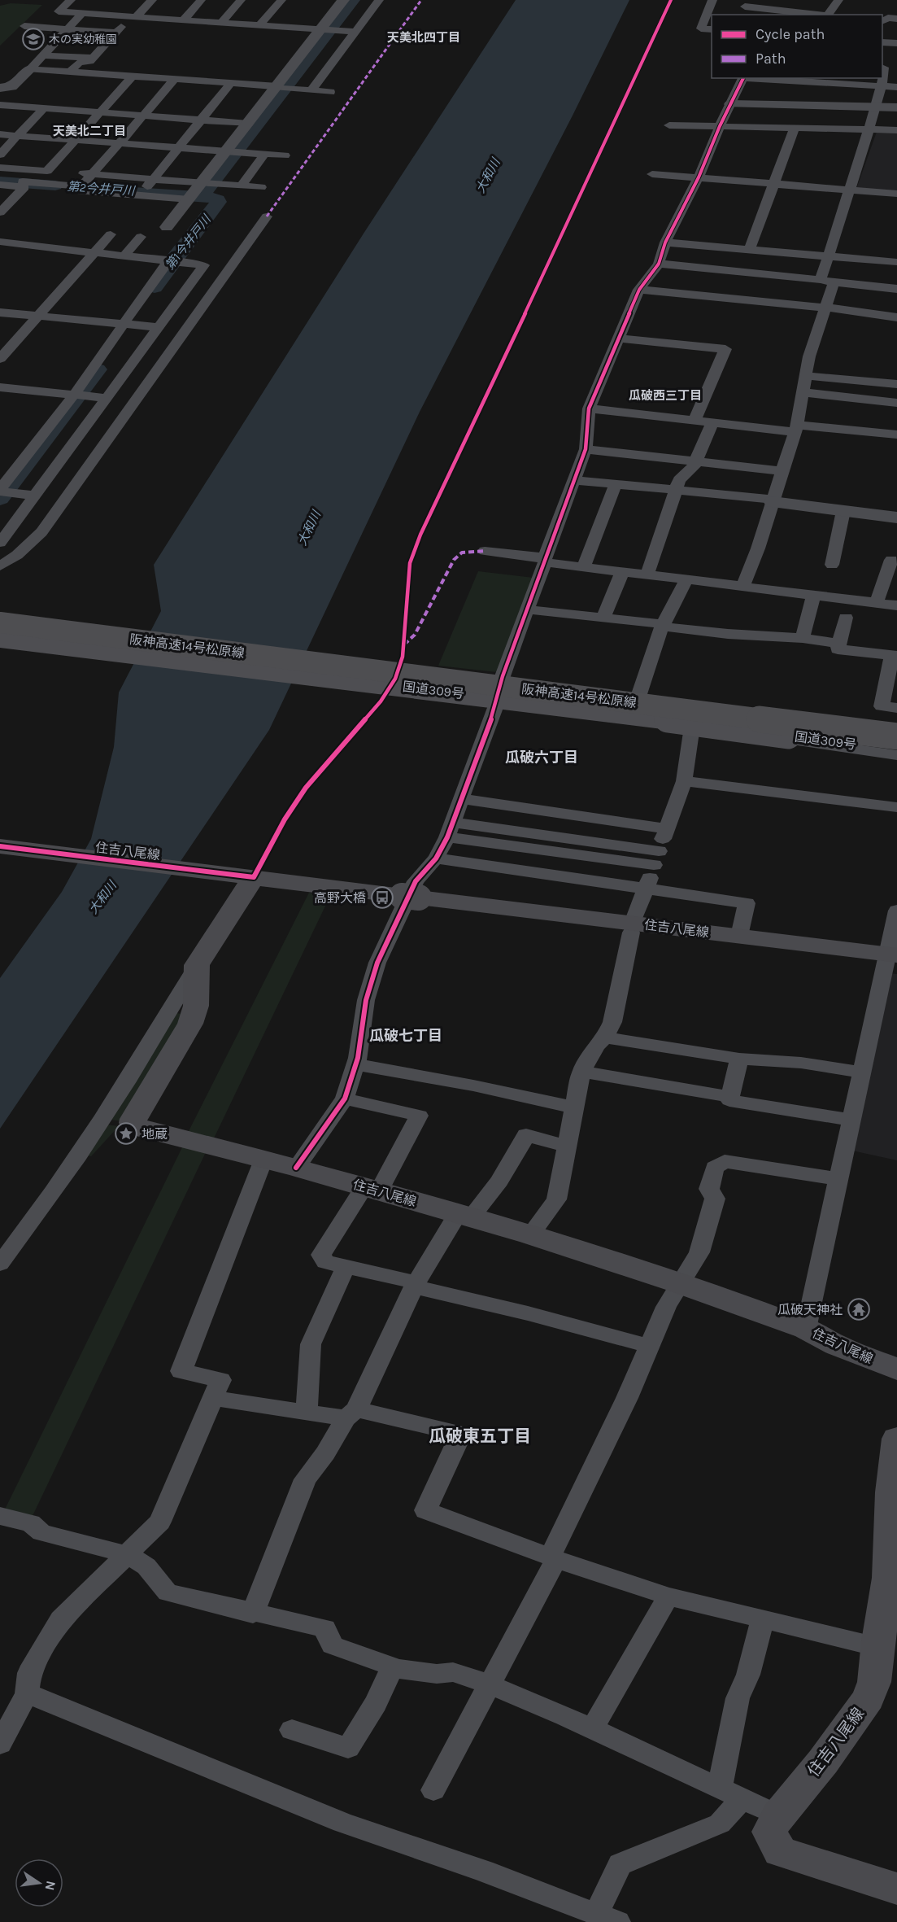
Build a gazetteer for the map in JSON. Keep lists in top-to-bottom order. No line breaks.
{"streets":{"highway":["阪神高速14号松原線","国道309号"],"main road":["住吉八尾線"]},"districts":["天美北四丁目","天美北二丁目","瓜破西三丁目","瓜破六丁目","瓜破七丁目","瓜破東五丁目"],"water":["大和川","第2今井戸川","第1今井戸川"],"places":{"school or university":["木の実幼稚園"],"bus stop":["高野大橋"],"place":["地蔵"],"temple":["瓜破天神社"]},"legend":["Cycle path","Path"],"north":"right"}
